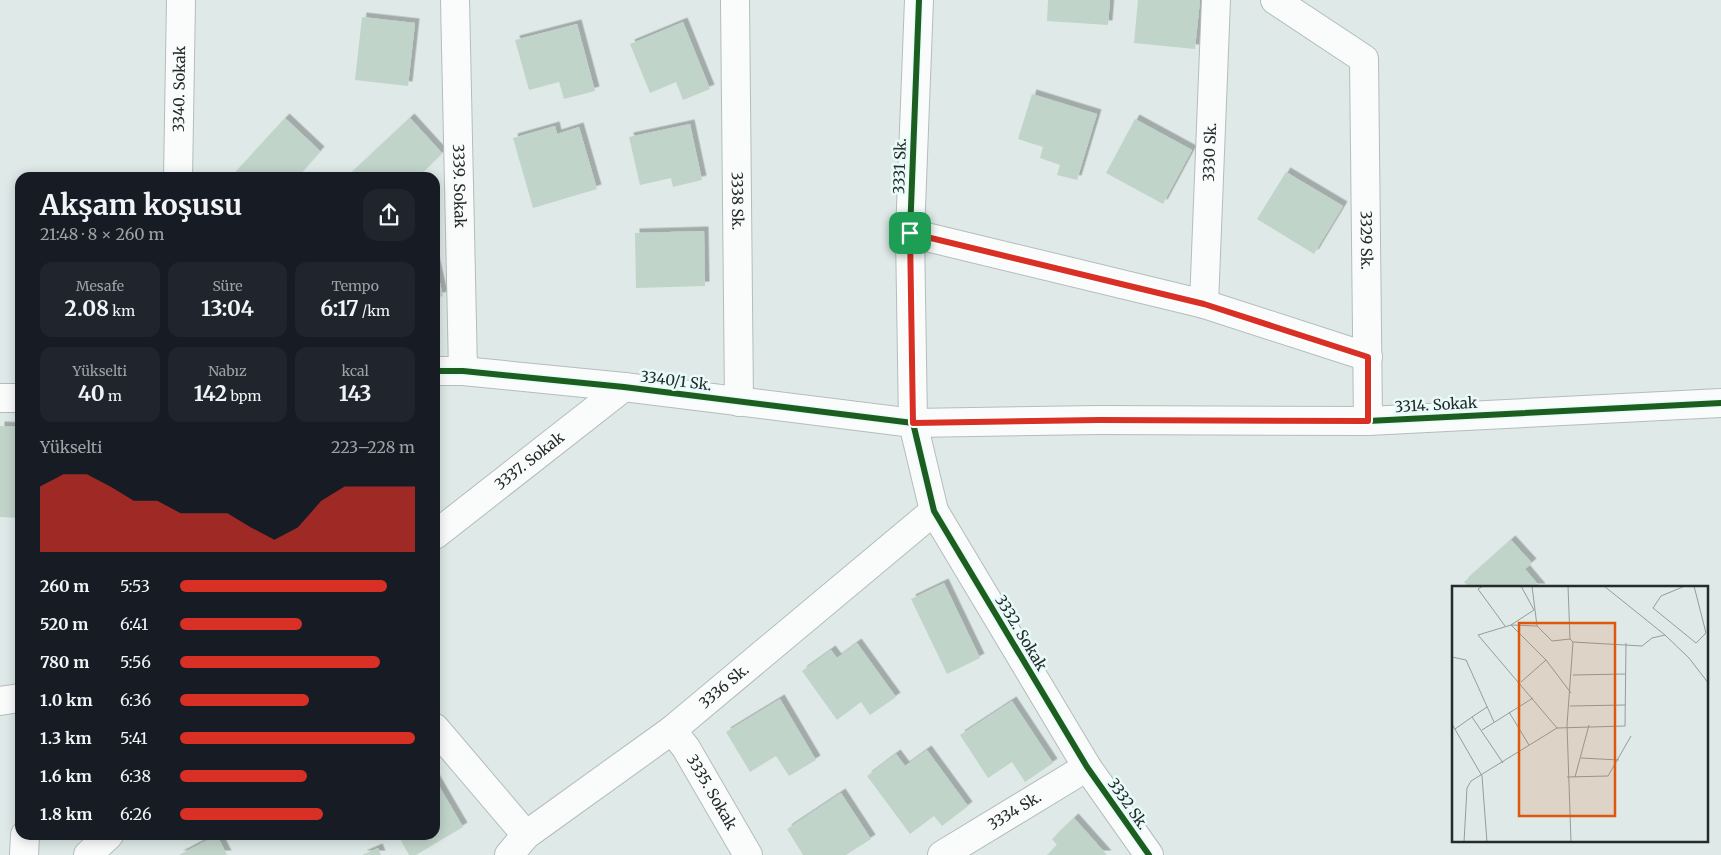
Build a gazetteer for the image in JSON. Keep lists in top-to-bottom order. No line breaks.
{"streets":{"street":["3340. Sokak","3330 Sk.","3331 Sk.","3339. Sokak","3338 Sk.","3329 Sk.","3340/1 Sk.","3314. Sokak","3337. Sokak","3332. Sokak","3336 Sk.","3335. Sokak","3332 Sk.","3334 Sk."]},"crossings":[["3331 Sk.","3340/1 Sk."],["3331 Sk.","3314. Sokak"],["3331 Sk.","3332. Sokak"],["3339. Sokak","3340/1 Sk."],["3338 Sk.","3340/1 Sk."],["3329 Sk.","3314. Sokak"],["3340/1 Sk.","3314. Sokak"],["3340/1 Sk.","3337. Sokak"],["3340/1 Sk.","3332. Sokak"],["3314. Sokak","3332. Sokak"],["3332. Sokak","3336 Sk."],["3332. Sokak","3332 Sk."],["3332. Sokak","3334 Sk."],["3336 Sk.","3335. Sokak"],["3332 Sk.","3334 Sk."]],"page":{"heading":["Akşam koşusu","21:48 · 8 × 260 m"],"stats":[["Mesafe","2.08 km"],["Süre","13:04"],["Tempo","6:17 /km"],["Yükselti","40 m"],["Nabız","142 bpm"],["kcal","143"]],"chart":["Yükselti","223–228 m"],"list":[{"name":"260 m","note":"5:53"},{"name":"520 m","note":"6:41"},{"name":"780 m","note":"5:56"},{"name":"1.0 km","note":"6:36"},{"name":"1.3 km","note":"5:41"},{"name":"1.6 km","note":"6:38"},{"name":"1.8 km","note":"6:26"}]}}
